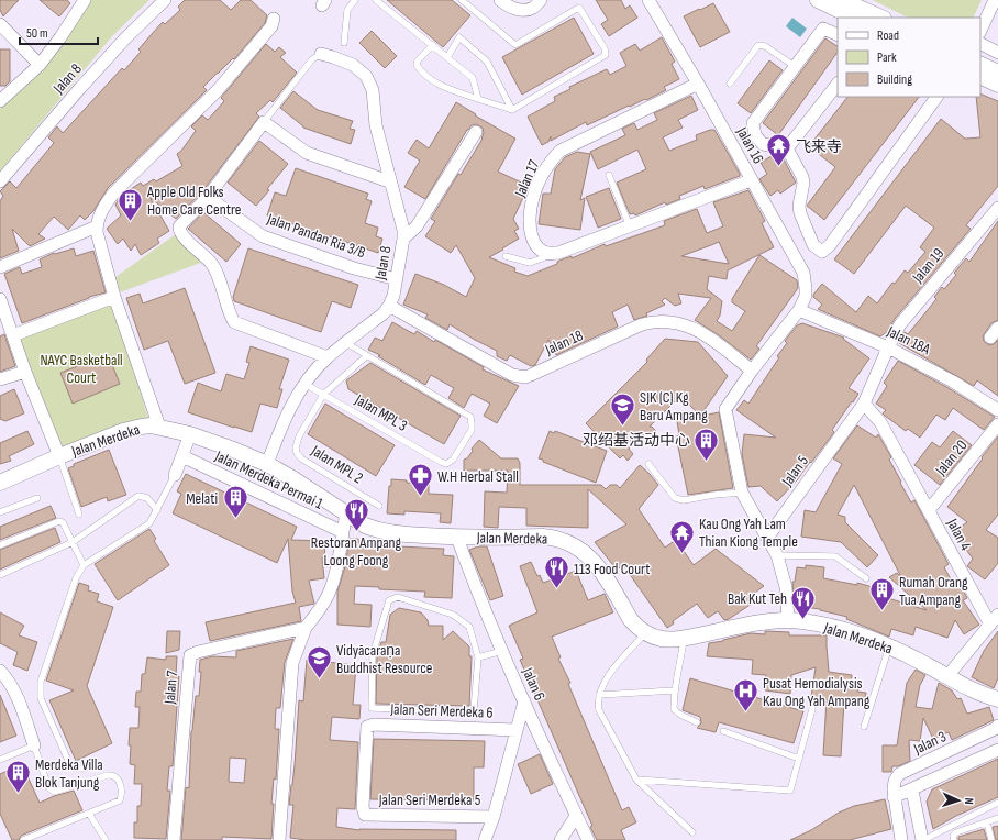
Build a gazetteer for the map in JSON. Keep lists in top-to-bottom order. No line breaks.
{"streets":{"street":["Jalan 8","Jalan 16","Jalan 17","Jalan Pandan Ria 3/B","Jalan 19","Jalan 18A","Jalan 18","Jalan Merdeka","Jalan 20","Jalan 5","Jalan Merdeka Permai 1","Jalan 4","Jalan 6","Jalan 7","Jalan Seri Merdeka 6","Jalan 3","Jalan Seri Merdeka 5"],"lane":["Jalan MPL 3","Jalan MPL 2"]},"crossings":[["Jalan 8","Jalan Pandan Ria 3/B"],["Jalan 8","Jalan 18"],["Jalan 8","Jalan MPL 3"],["Jalan 8","Jalan Merdeka"],["Jalan 16","Jalan 17"],["Jalan 16","Jalan 18A"],["Jalan 19","Jalan 18A"],["Jalan 19","Jalan 5"],["Jalan 18A","Jalan 5"],["Jalan MPL 3","Jalan MPL 2"],["Jalan Merdeka","Jalan 4"],["Jalan Merdeka","Jalan 6"],["Jalan 20","Jalan 4"],["Jalan 5","Jalan 4"],["Jalan Seri Merdeka 6","Jalan Seri Merdeka 5"]],"parks":["NAYC Basketball Court"],"places":{"temple":["飞来寺","Kau Ong Yah Lam Thian Kiong Temple"],"building":["Apple Old Folks Home Care Centre","邓绍基活动中心","Melati","Rumah Orang Tua Ampang","Merdeka Villa Blok Tanjung"],"school or university":["SJK (C) Kg Baru Ampang","Vidyācaraṇa Buddhist Resource"],"pharmacy":["W.H Herbal Stall"],"restaurant":["Restoran Ampang Loong Foong","113 Food Court","Bak Kut Teh"],"hospital":["Pusat Hemodialysis Kau Ong Yah Ampang"]},"legend":["Road","Park","Building"],"scale_bar":"50 m","north":"right"}
